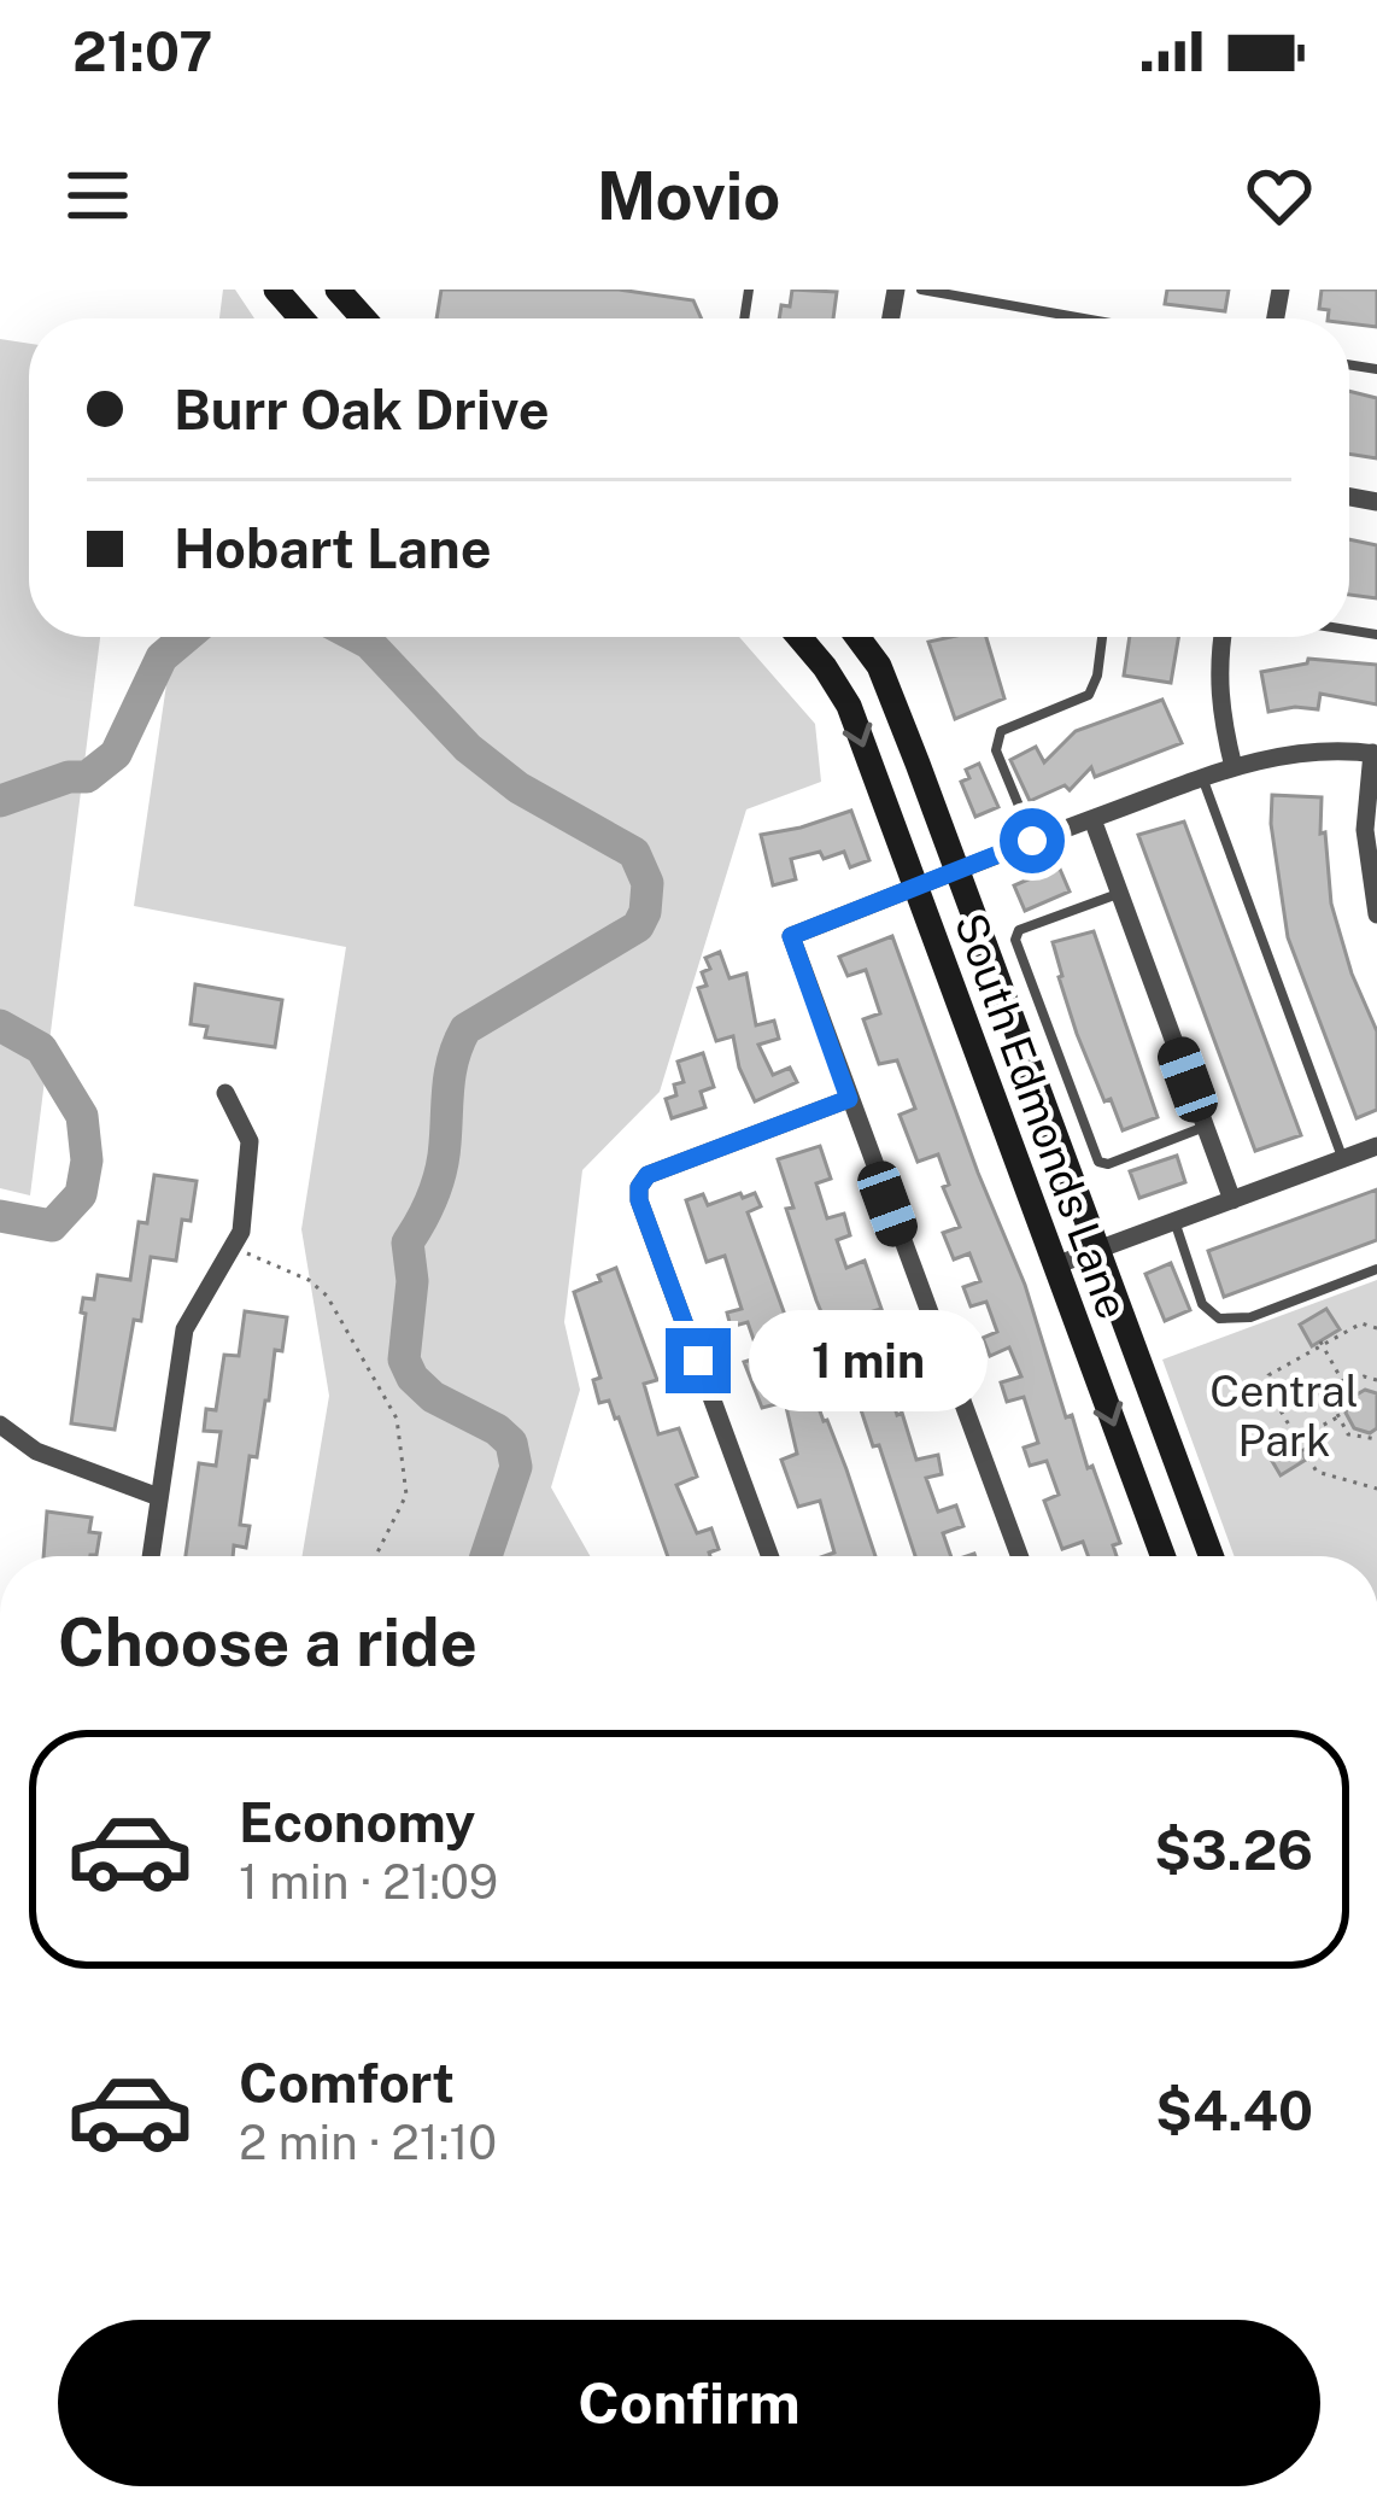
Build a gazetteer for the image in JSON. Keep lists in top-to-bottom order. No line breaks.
{"streets":{"main road":["South Edmonds Lane"]},"parks":["Central Park"],"page":{"status":"21:07","header":"Movio","banner":["Burr Oak Drive","Hobart Lane"],"bubble":"1 min","heading":"Choose a ride","list":[{"name":"Economy","note":"1 min · 21:09","value":"$3.26"},{"name":"Comfort","note":"2 min · 21:10","value":"$4.40"}],"buttons":"Confirm"}}
